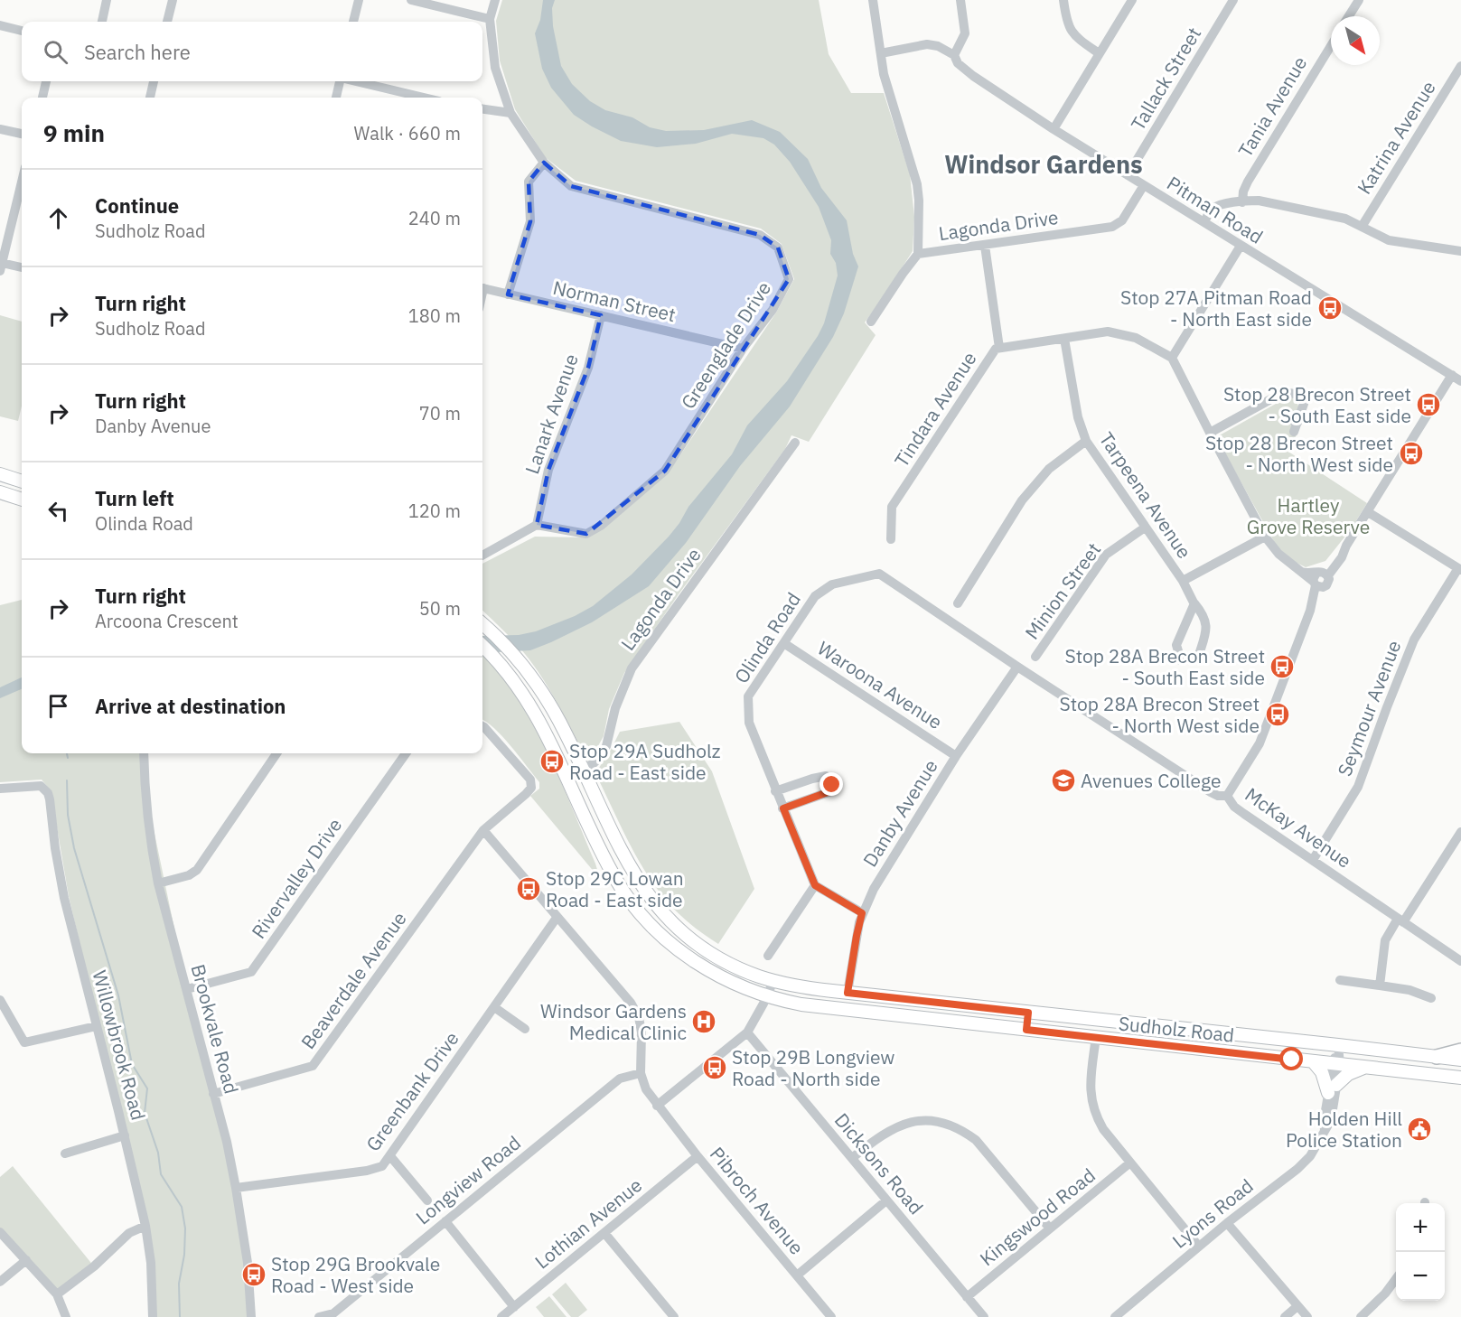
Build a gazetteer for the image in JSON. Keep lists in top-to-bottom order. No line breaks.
{"streets":{"main road":["Sudholz Road"],"street":["Tallack Street","Tania Avenue","Katrina Avenue","Pitman Road","Lagonda Drive","Norman Street","Greenglade Drive","Tindara Avenue","Lanark Avenue","Tarpeena Avenue","Minion Street","Olinda Road","Waroona Avenue","Seymour Avenue","Danby Avenue","McKay Avenue","Rivervalley Drive","Beaverdale Avenue","Brookvale Road","Willowbrook Road","Greenbank Drive","Dicksons Road","Longview Road","Pibroch Avenue","Lyons Road","Kingswood Road","Lothian Avenue"]},"crossings":[["Tallack Street","Pitman Road"],["Pitman Road","Lagonda Drive"],["Lagonda Drive","Sudholz Road"],["Norman Street","Greenglade Drive"],["Norman Street","Lanark Avenue"],["Greenglade Drive","Lanark Avenue"],["Tindara Avenue","Tarpeena Avenue"],["Tarpeena Avenue","Minion Street"],["Olinda Road","Waroona Avenue"],["Olinda Road","McKay Avenue"],["Waroona Avenue","Danby Avenue"],["Seymour Avenue","McKay Avenue"],["Danby Avenue","McKay Avenue"],["Danby Avenue","Sudholz Road"],["Rivervalley Drive","Brookvale Road"],["Beaverdale Avenue","Brookvale Road"],["Brookvale Road","Greenbank Drive"],["Sudholz Road","Lyons Road"],["Dicksons Road","Kingswood Road"],["Longview Road","Pibroch Avenue"],["Pibroch Avenue","Lothian Avenue"]],"districts":["Windsor Gardens"],"parks":["Hartley Grove Reserve"],"places":{"bus stop":["Stop 27A Pitman Road - North East side","Stop 28 Brecon Street - South East side","Stop 28 Brecon Street - North West side","Stop 28A Brecon Street - South East side","Stop 28A Brecon Street - North West side","Stop 29A Sudholz Road - East side","Stop 29C Lowan Road - East side","Stop 29B Longview Road - North side","Stop 29G Brookvale Road - West side"],"school or university":["Avenues College"],"hospital":["Windsor Gardens Medical Clinic"],"public building":["Holden Hill Police Station"]},"north":"bottom right","page":{"search":"Search here","heading":["9 min","Walk · 660 m"],"list":[["Continue","Sudholz Road","240 m"],["Turn right","Sudholz Road","180 m"],["Turn right","Danby Avenue","70 m"],["Turn left","Olinda Road","120 m"],["Turn right","Arcoona Crescent","50 m"],"Arrive at destination"],"map_buttons":["+","−"]}}
